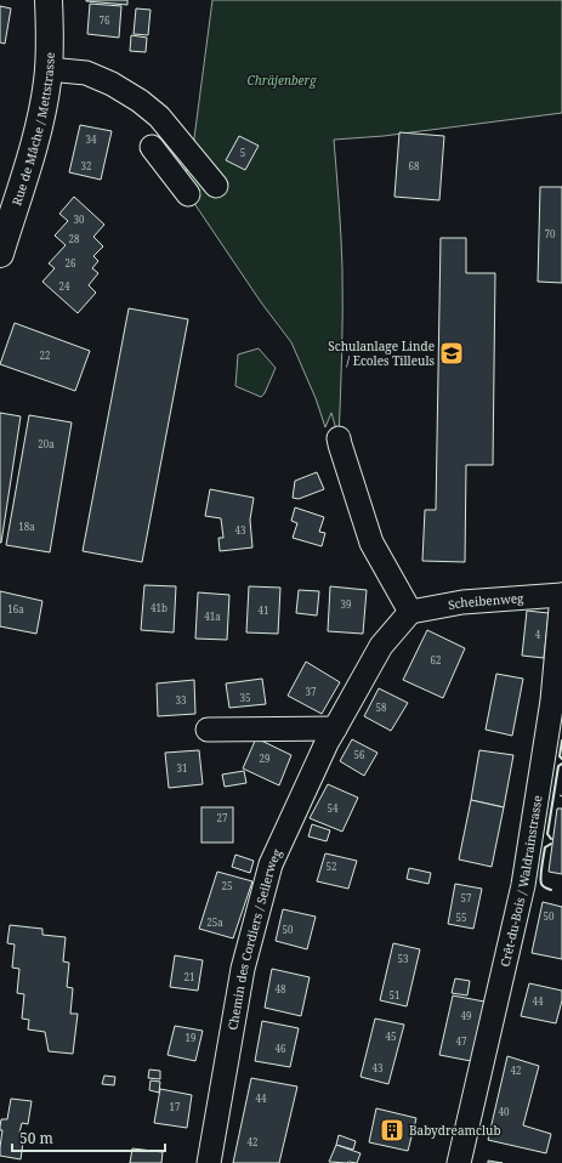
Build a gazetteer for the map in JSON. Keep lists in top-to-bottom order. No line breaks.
{"streets":{"main road":["Rue de Mâche / Mettstrasse"],"street":["Scheibenweg","Crêt-du-Bois / Waldrainstrasse","Chemin des Cordiers / Seilerweg"]},"crossings":[["Scheibenweg","Crêt-du-Bois / Waldrainstrasse"],["Scheibenweg","Chemin des Cordiers / Seilerweg"]],"parks":["Chräjenberg"],"places":{"school or university":["Schulanlage Linde / Ecoles Tilleuls"],"building":["Babydreamclub"]},"house_numbers":["76","34","5","32","68","30","70","28","26","24","22","20a","18a","43","39","41b","16a","41","41a","4","62","37","35","33","58","56","29","31","54","27","52","25","57","50","55","25a","50","53","21","48","51","44","49","45","19","47","46","43","42","44","17","40","42"],"scale_bar":"50 m"}
